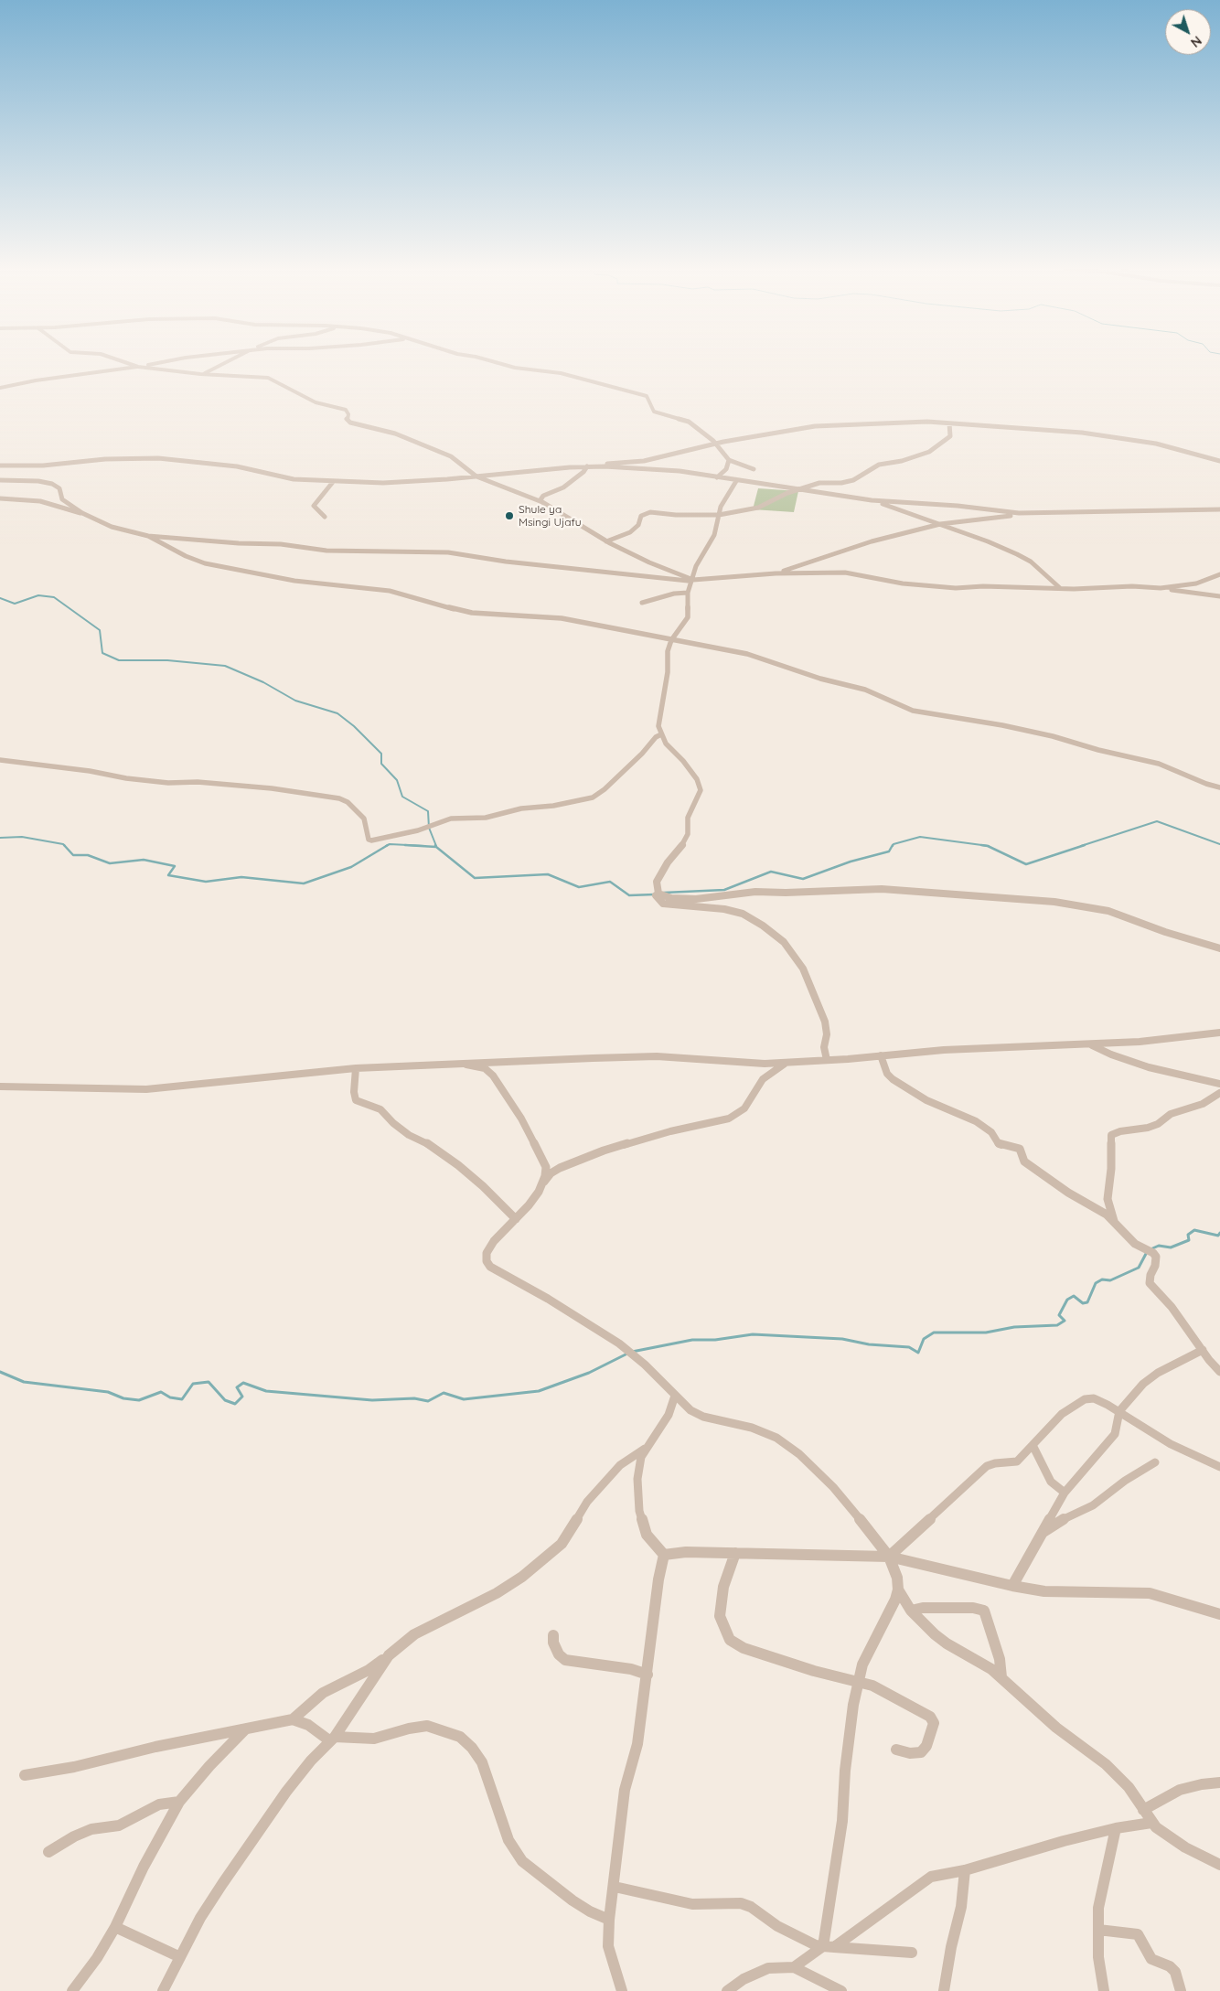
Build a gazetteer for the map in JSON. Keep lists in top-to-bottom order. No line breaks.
{"places":["Shule ya Msingi Ujafu"],"north":"bottom right"}
